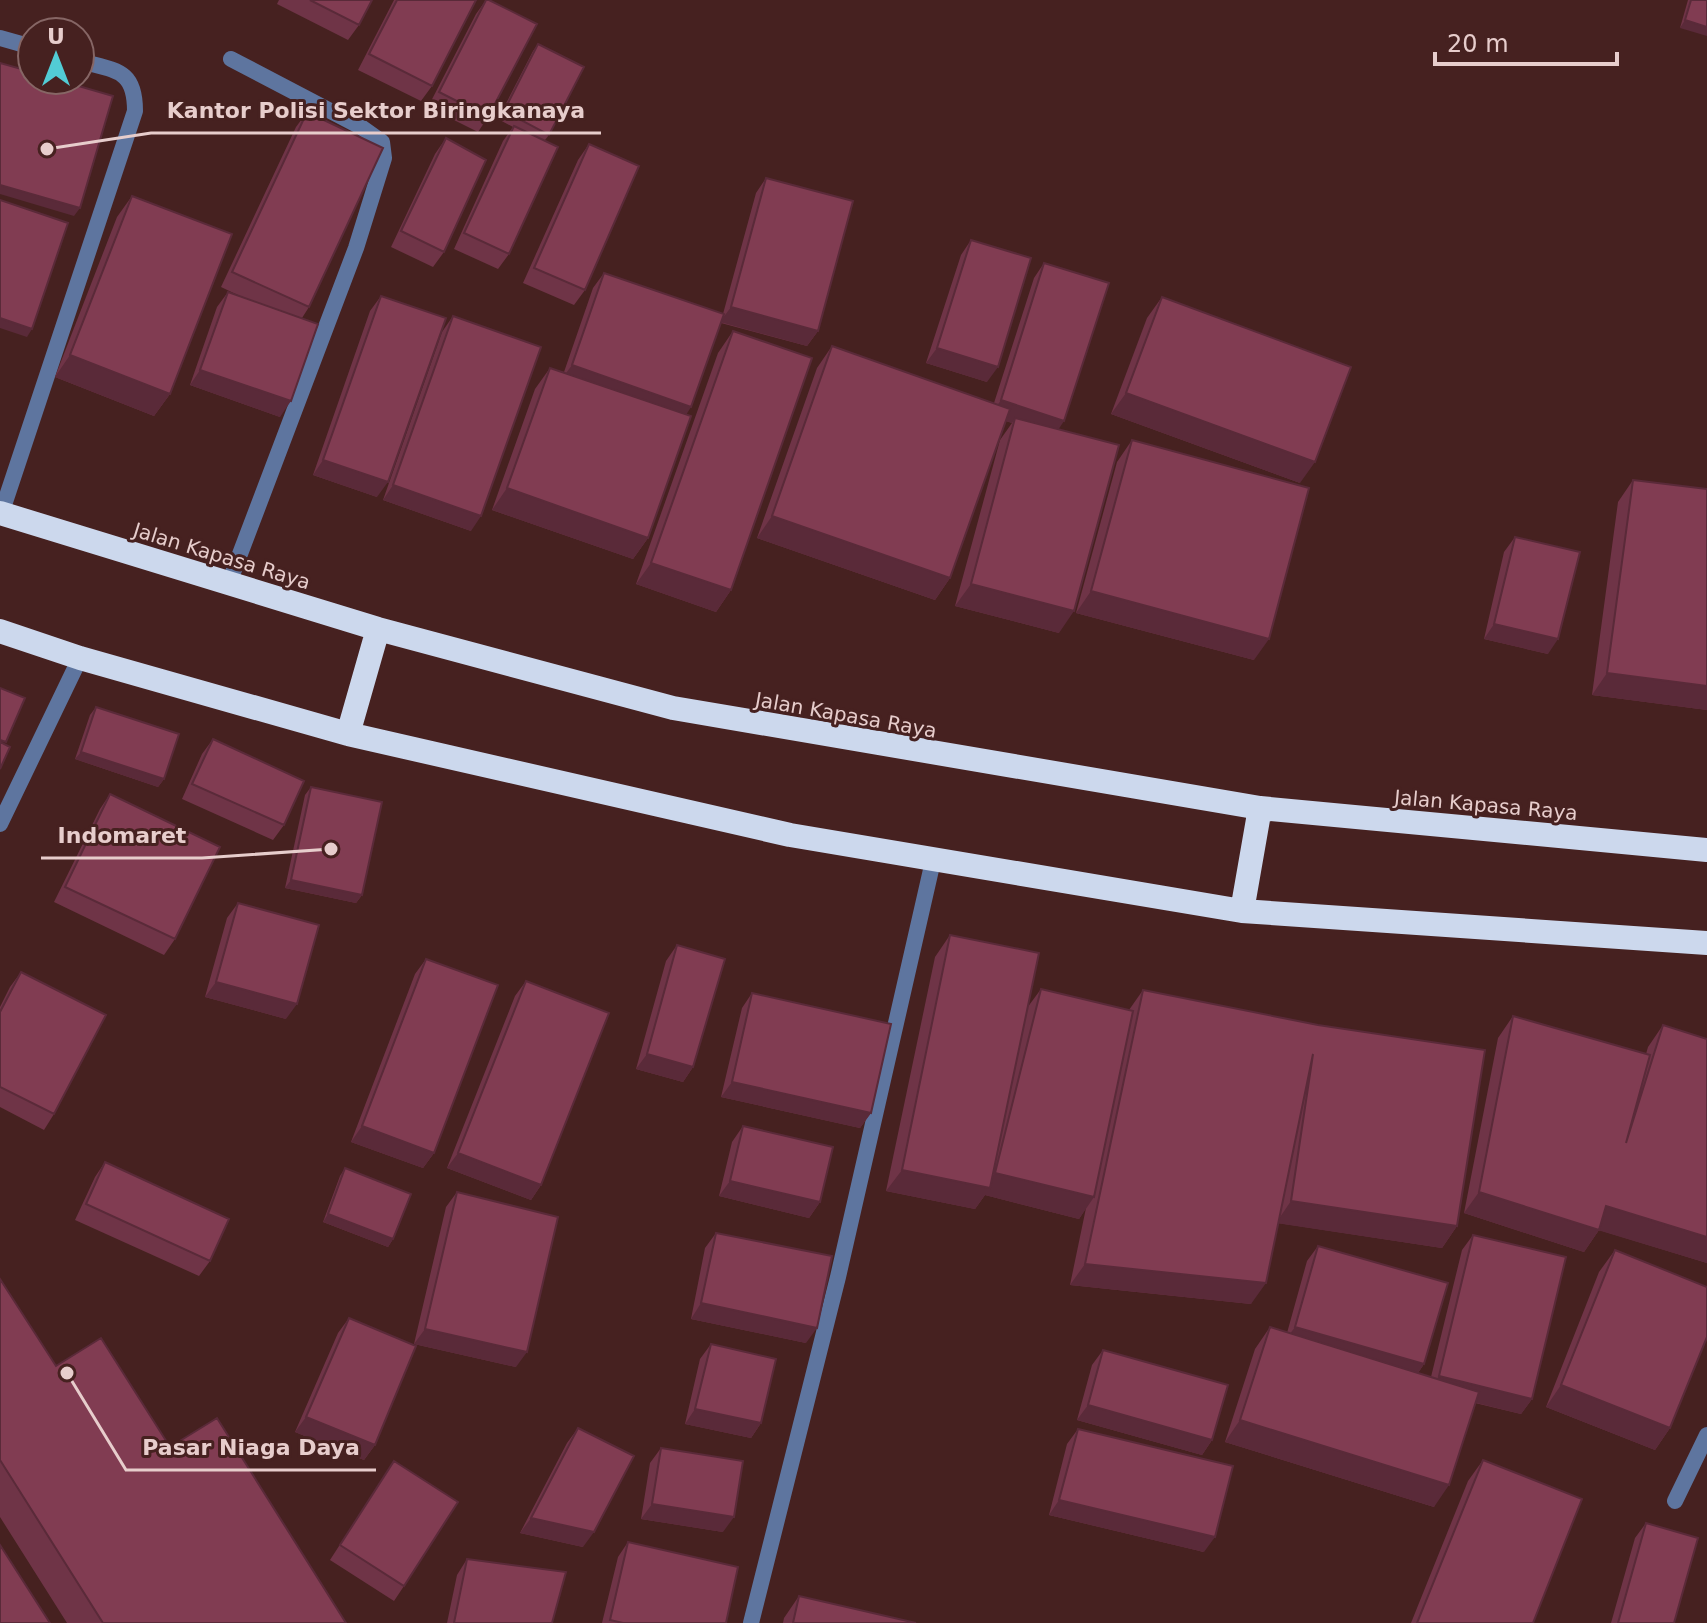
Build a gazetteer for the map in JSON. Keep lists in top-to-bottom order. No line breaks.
{"streets":{"highway":["Jalan Kapasa Raya"]},"places":["Kantor Polisi Sektor Biringkanaya","Indomaret","Pasar Niaga Daya"],"scale_bar":"20 m","north":"top"}
